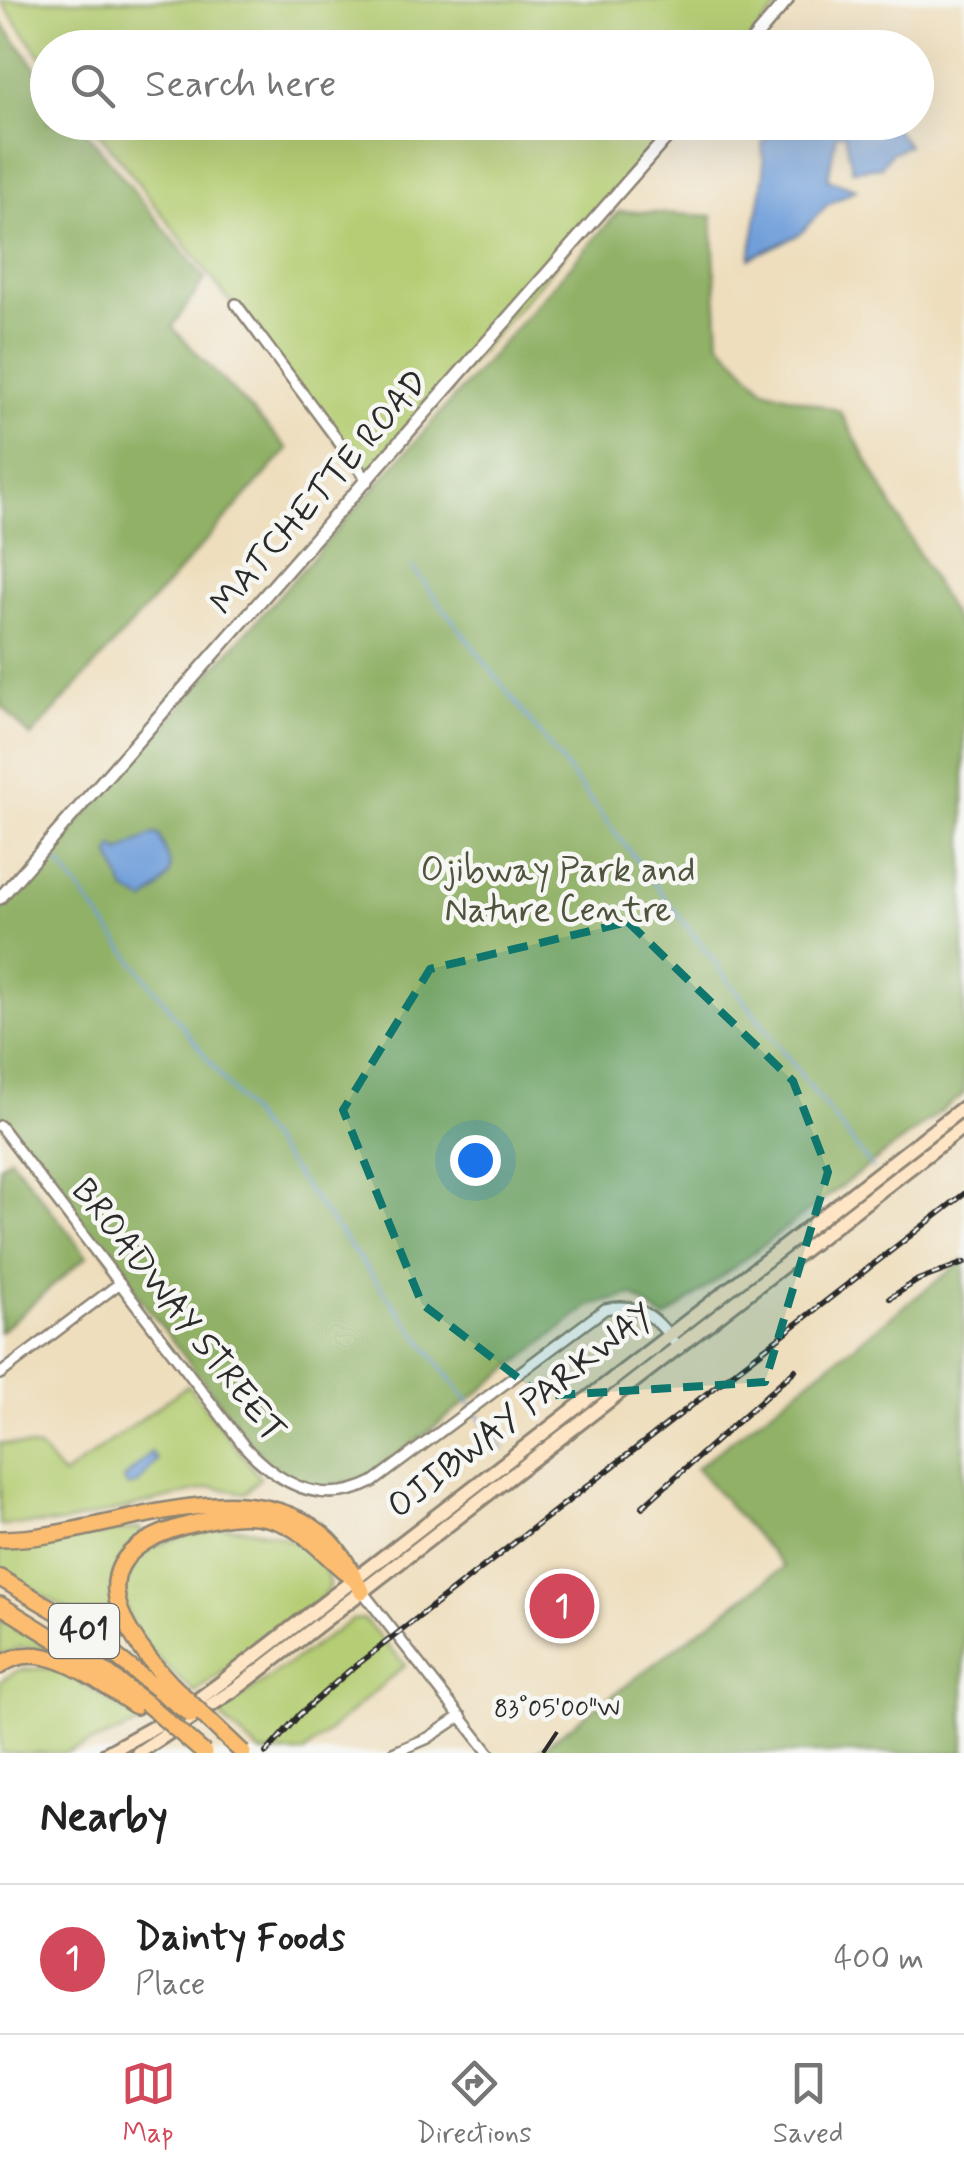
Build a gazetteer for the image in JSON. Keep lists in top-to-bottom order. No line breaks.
{"streets":{"highway":["401"],"main road":["OJIBWAY PARKWAY"],"street":["MATCHETTE ROAD","BROADWAY STREET"]},"crossings":[["BROADWAY STREET","OJIBWAY PARKWAY"]],"parks":["Ojibway Park and Nature Centre"],"page":{"search":"Search here","pins":"1","heading":"Nearby","list":[{"mark":"1","name":"Dainty Foods","note":"Place","value":"400 m"}],"nav":["Map","Directions","Saved"]},"coordinates":["83°05'00\"W"]}
